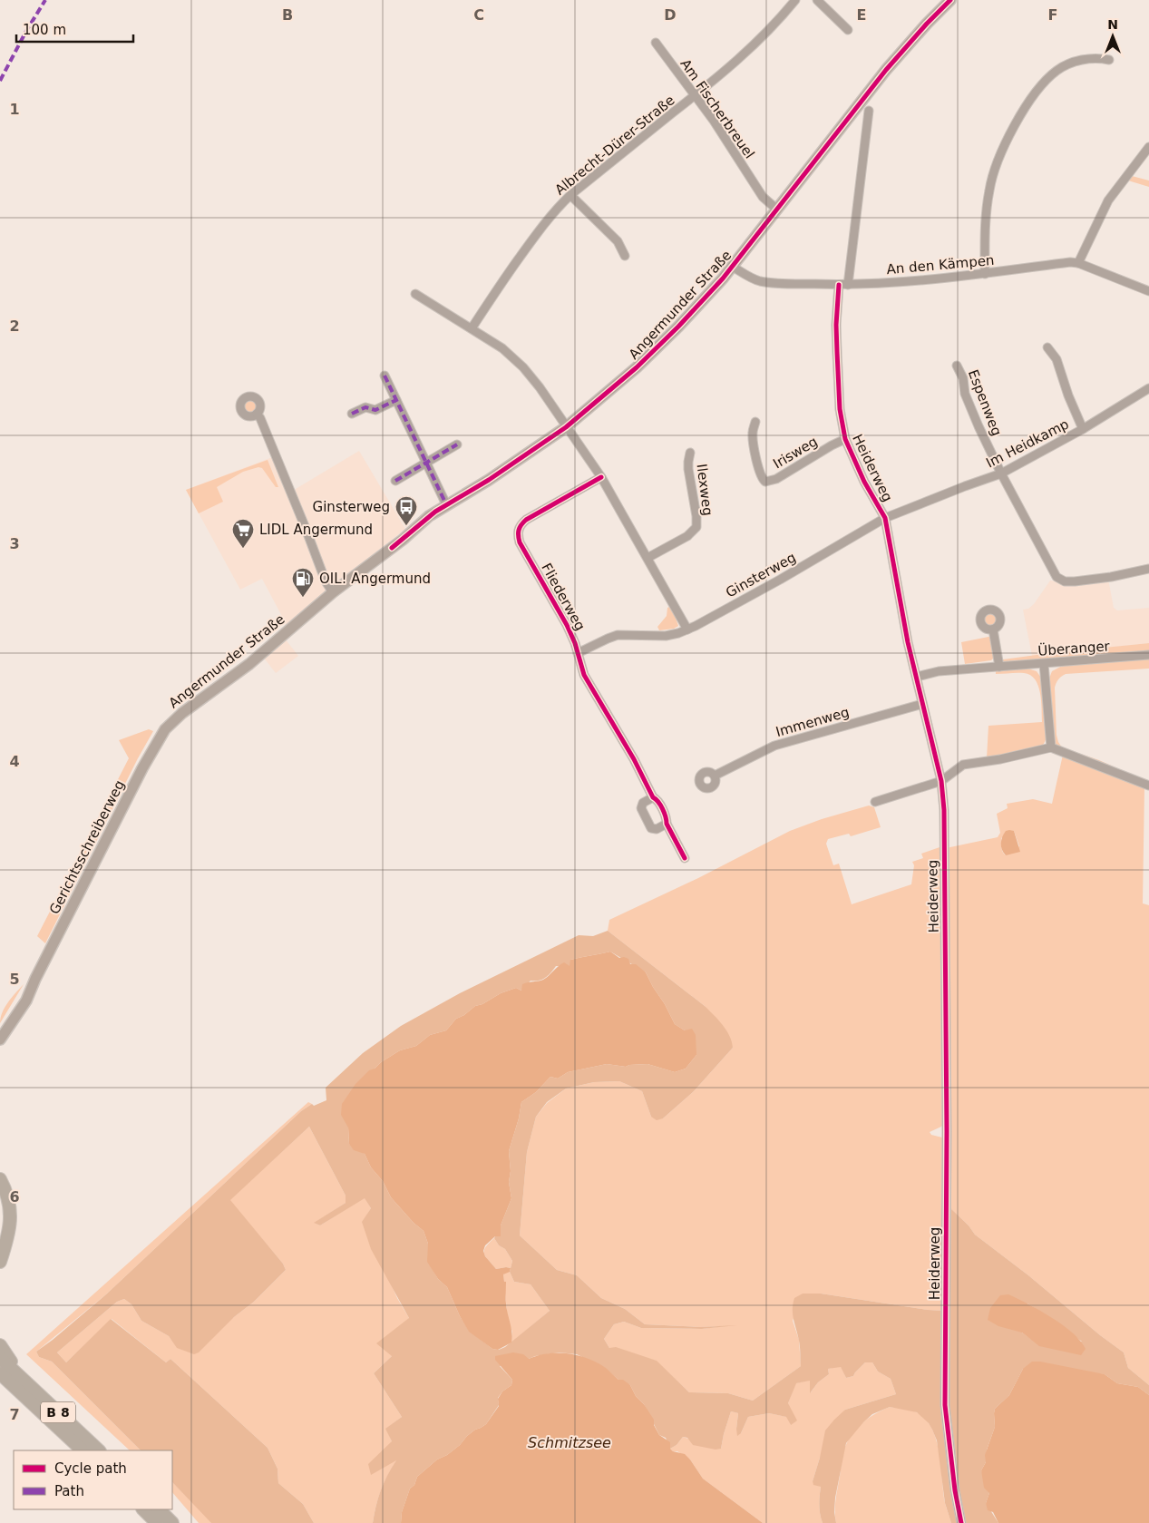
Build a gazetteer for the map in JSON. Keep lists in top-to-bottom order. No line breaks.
{"streets":{"highway":["B 8"],"main road":["Angermunder Straße","Gerichtsschreiberweg"],"street":["Am Fischerbreuel","Albrecht-Dürer-Straße","An den Kämpen","Espenweg","Im Heidkamp","Irisweg","Heiderweg","Ilexweg","Ginsterweg","Fliederweg","Überanger","Immenweg"]},"crossings":[["Am Fischerbreuel","Albrecht-Dürer-Straße"],["Am Fischerbreuel","Angermunder Straße"],["An den Kämpen","Angermunder Straße"],["An den Kämpen","Heiderweg"],["Angermunder Straße","Gerichtsschreiberweg"],["Espenweg","Im Heidkamp"],["Im Heidkamp","Heiderweg"],["Im Heidkamp","Ginsterweg"],["Irisweg","Heiderweg"],["Heiderweg","Ginsterweg"],["Heiderweg","Überanger"],["Heiderweg","Immenweg"],["Ginsterweg","Fliederweg"]],"water":["Schmitzsee"],"places":{"bus stop":["Ginsterweg"],"supermarket":["LIDL Angermund"],"fuel station":["OIL! Angermund"]},"legend":["Cycle path","Path"],"scale_bar":"100 m","north":"top","grid":{"columns":["B","C","D","E","F"],"rows":["1","2","3","4","5","6","7"]}}
